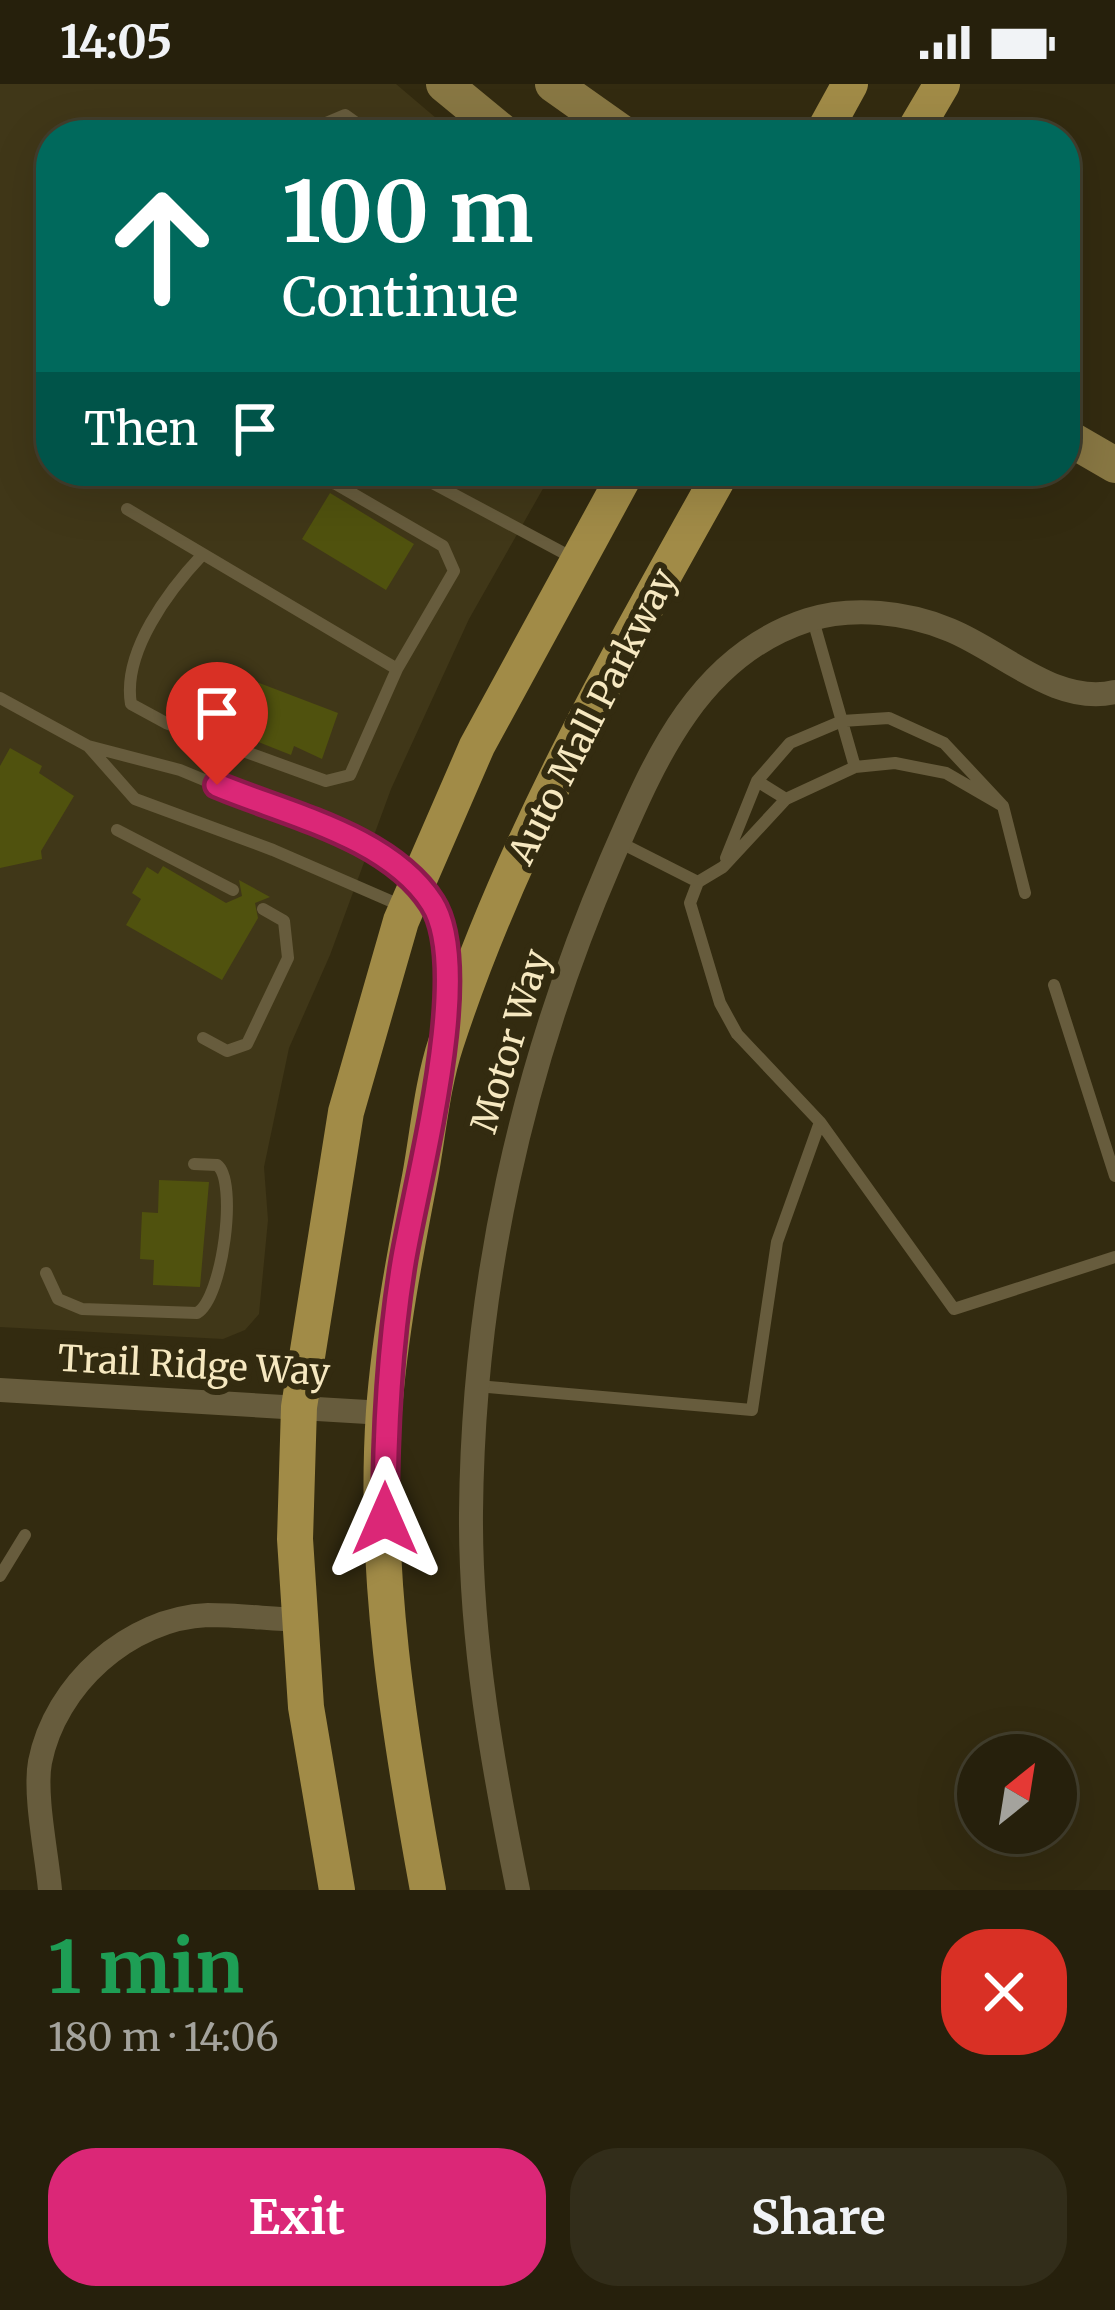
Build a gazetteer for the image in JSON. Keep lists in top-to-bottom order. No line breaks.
{"streets":{"main road":["Auto Mall Parkway"],"street":["Motor Way","Trail Ridge Way"]},"crossings":[["Auto Mall Parkway","Trail Ridge Way"]],"north":"top right","page":{"status":"14:05","turn":["100 m","Continue"],"then":"Then","heading":["1 min","180 m · 14:06"],"buttons":["Exit","Share"]}}
